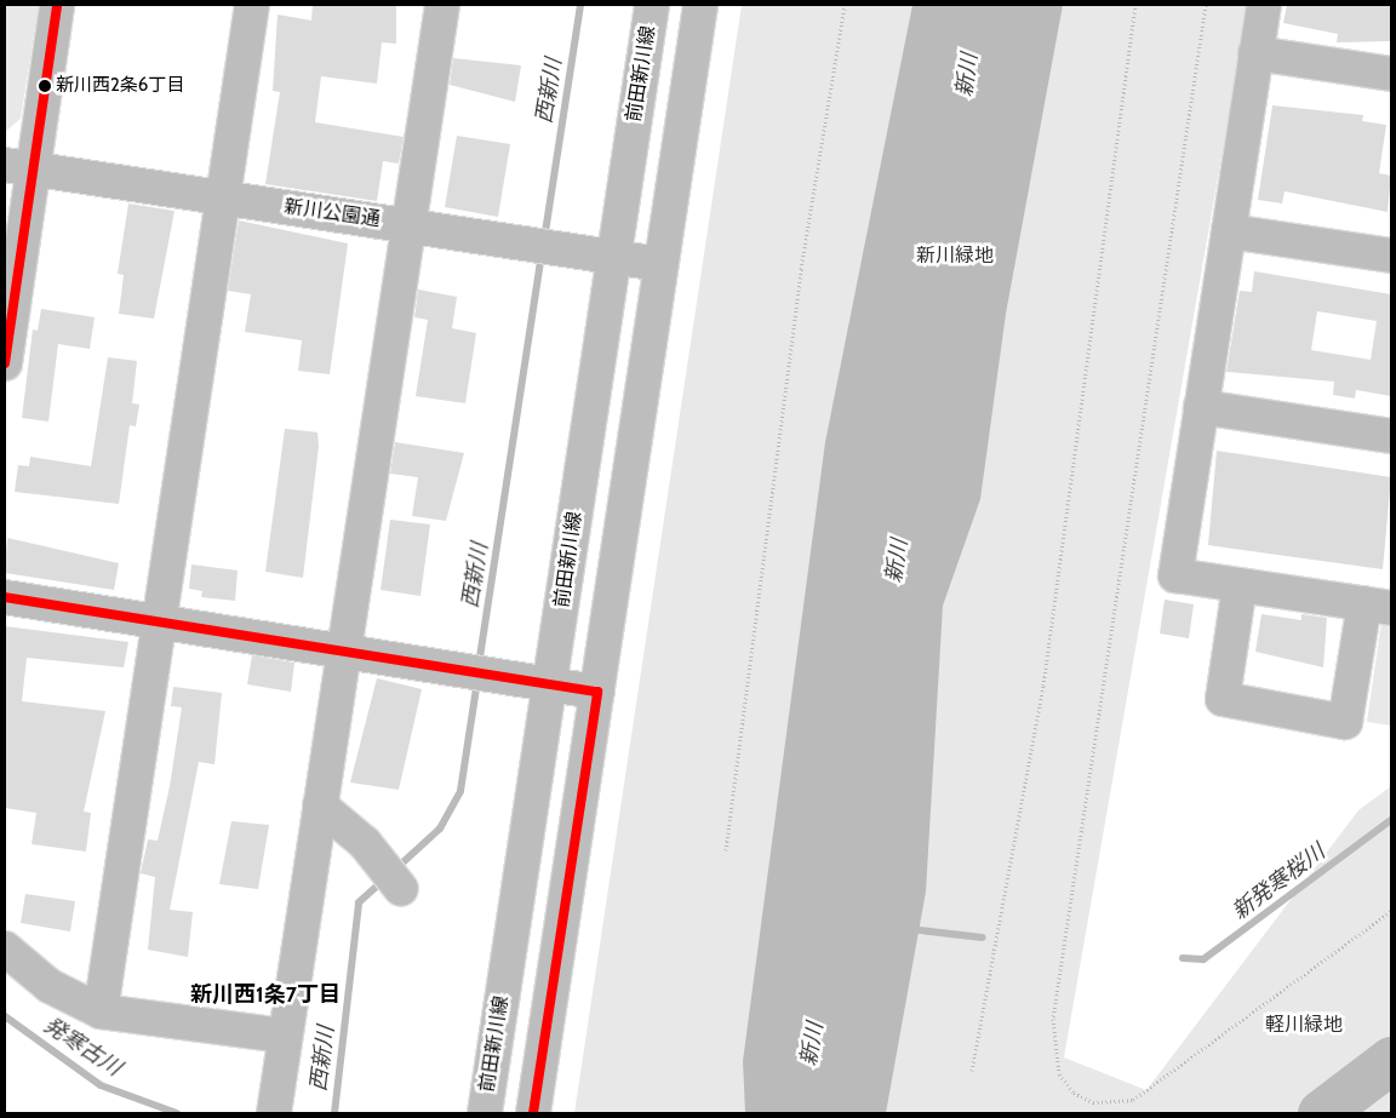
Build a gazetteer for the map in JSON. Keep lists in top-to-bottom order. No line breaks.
{"streets":{"street":["前田新川線","新川公園通"]},"crossings":[["前田新川線","新川公園通"]],"districts":["新川西1条7丁目"],"water":["新川","西新川","新発寒桜川","発寒古川"],"parks":["新川緑地","軽川緑地"],"places":["新川西2条6丁目"]}
